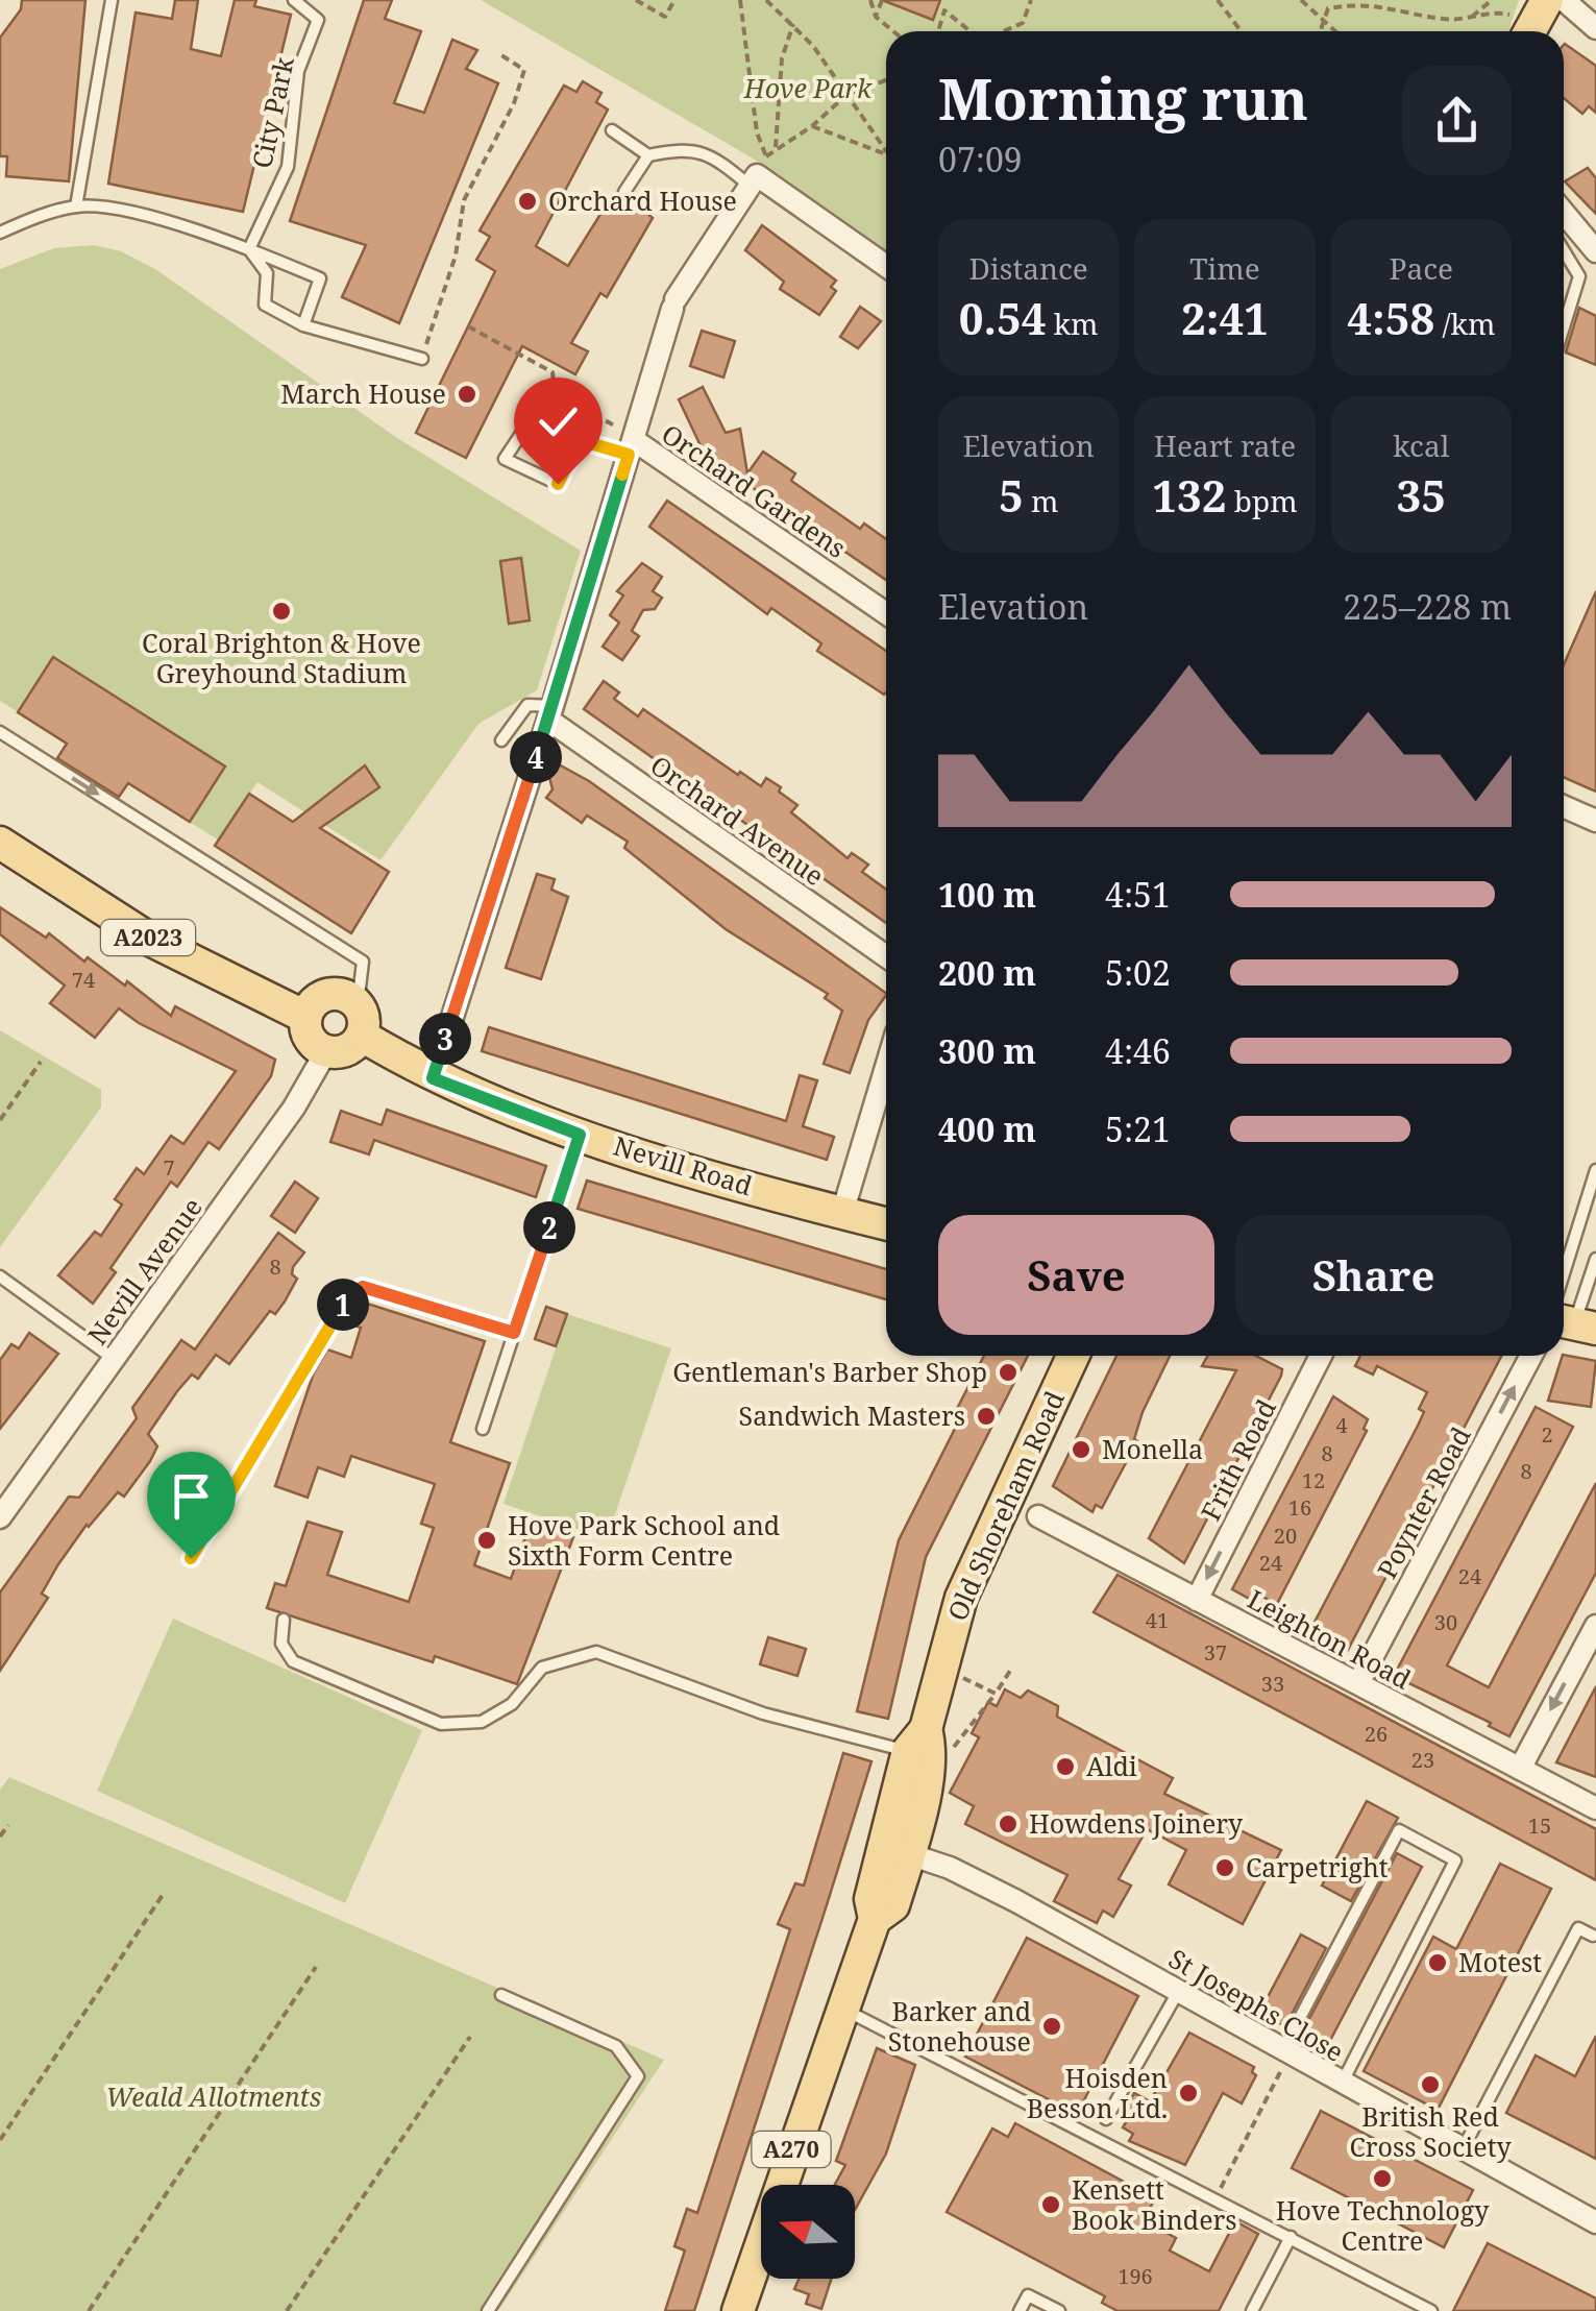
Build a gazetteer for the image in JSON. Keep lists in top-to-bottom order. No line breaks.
{"streets":{"main road":["A2023","Nevill Road","Old Shoreham Road","A270"],"street":["Orchard Gardens","Orchard Avenue","Nevill Avenue","Frith Road","Poynter Road","Leighton Road","St Josephs Close"],"lane":["City Park"]},"crossings":[["A2023","Nevill Road"],["A2023","Nevill Avenue"],["Nevill Road","Nevill Avenue"],["Frith Road","Leighton Road"],["Poynter Road","Leighton Road"],["Old Shoreham Road","St Josephs Close"]],"one_way":["Frith Road"],"parks":["Hove Park","Weald Allotments"],"places":["Orchard House","March House","Coral Brighton & Hove Greyhound Stadium","Gentleman's Barber Shop","Sandwich Masters","Monella","Hove Park School and Sixth Form Centre","Aldi","Howdens Joinery","Carpetright","Motest","Barker and Stonehouse","British Red Cross Society","Hoisden Besson Ltd.","Hove Technology Centre","Kensett Book Binders"],"house_numbers":["74","7","8","4","2","8","8","12","16","20","24","24","41","30","37","33","26","23","15","196"],"north":"left","page":{"heading":["Morning run","07:09"],"stats":[["Distance","0.54 km"],["Time","2:41"],["Pace","4:58 /km"],["Elevation","5 m"],["Heart rate","132 bpm"],["kcal","35"]],"chart":["Elevation","225–228 m"],"pins":["4","3","2","1"],"list":[{"name":"100 m","note":"4:51"},{"name":"200 m","note":"5:02"},{"name":"300 m","note":"4:46"},{"name":"400 m","note":"5:21"}],"buttons":["Save","Share"]}}
